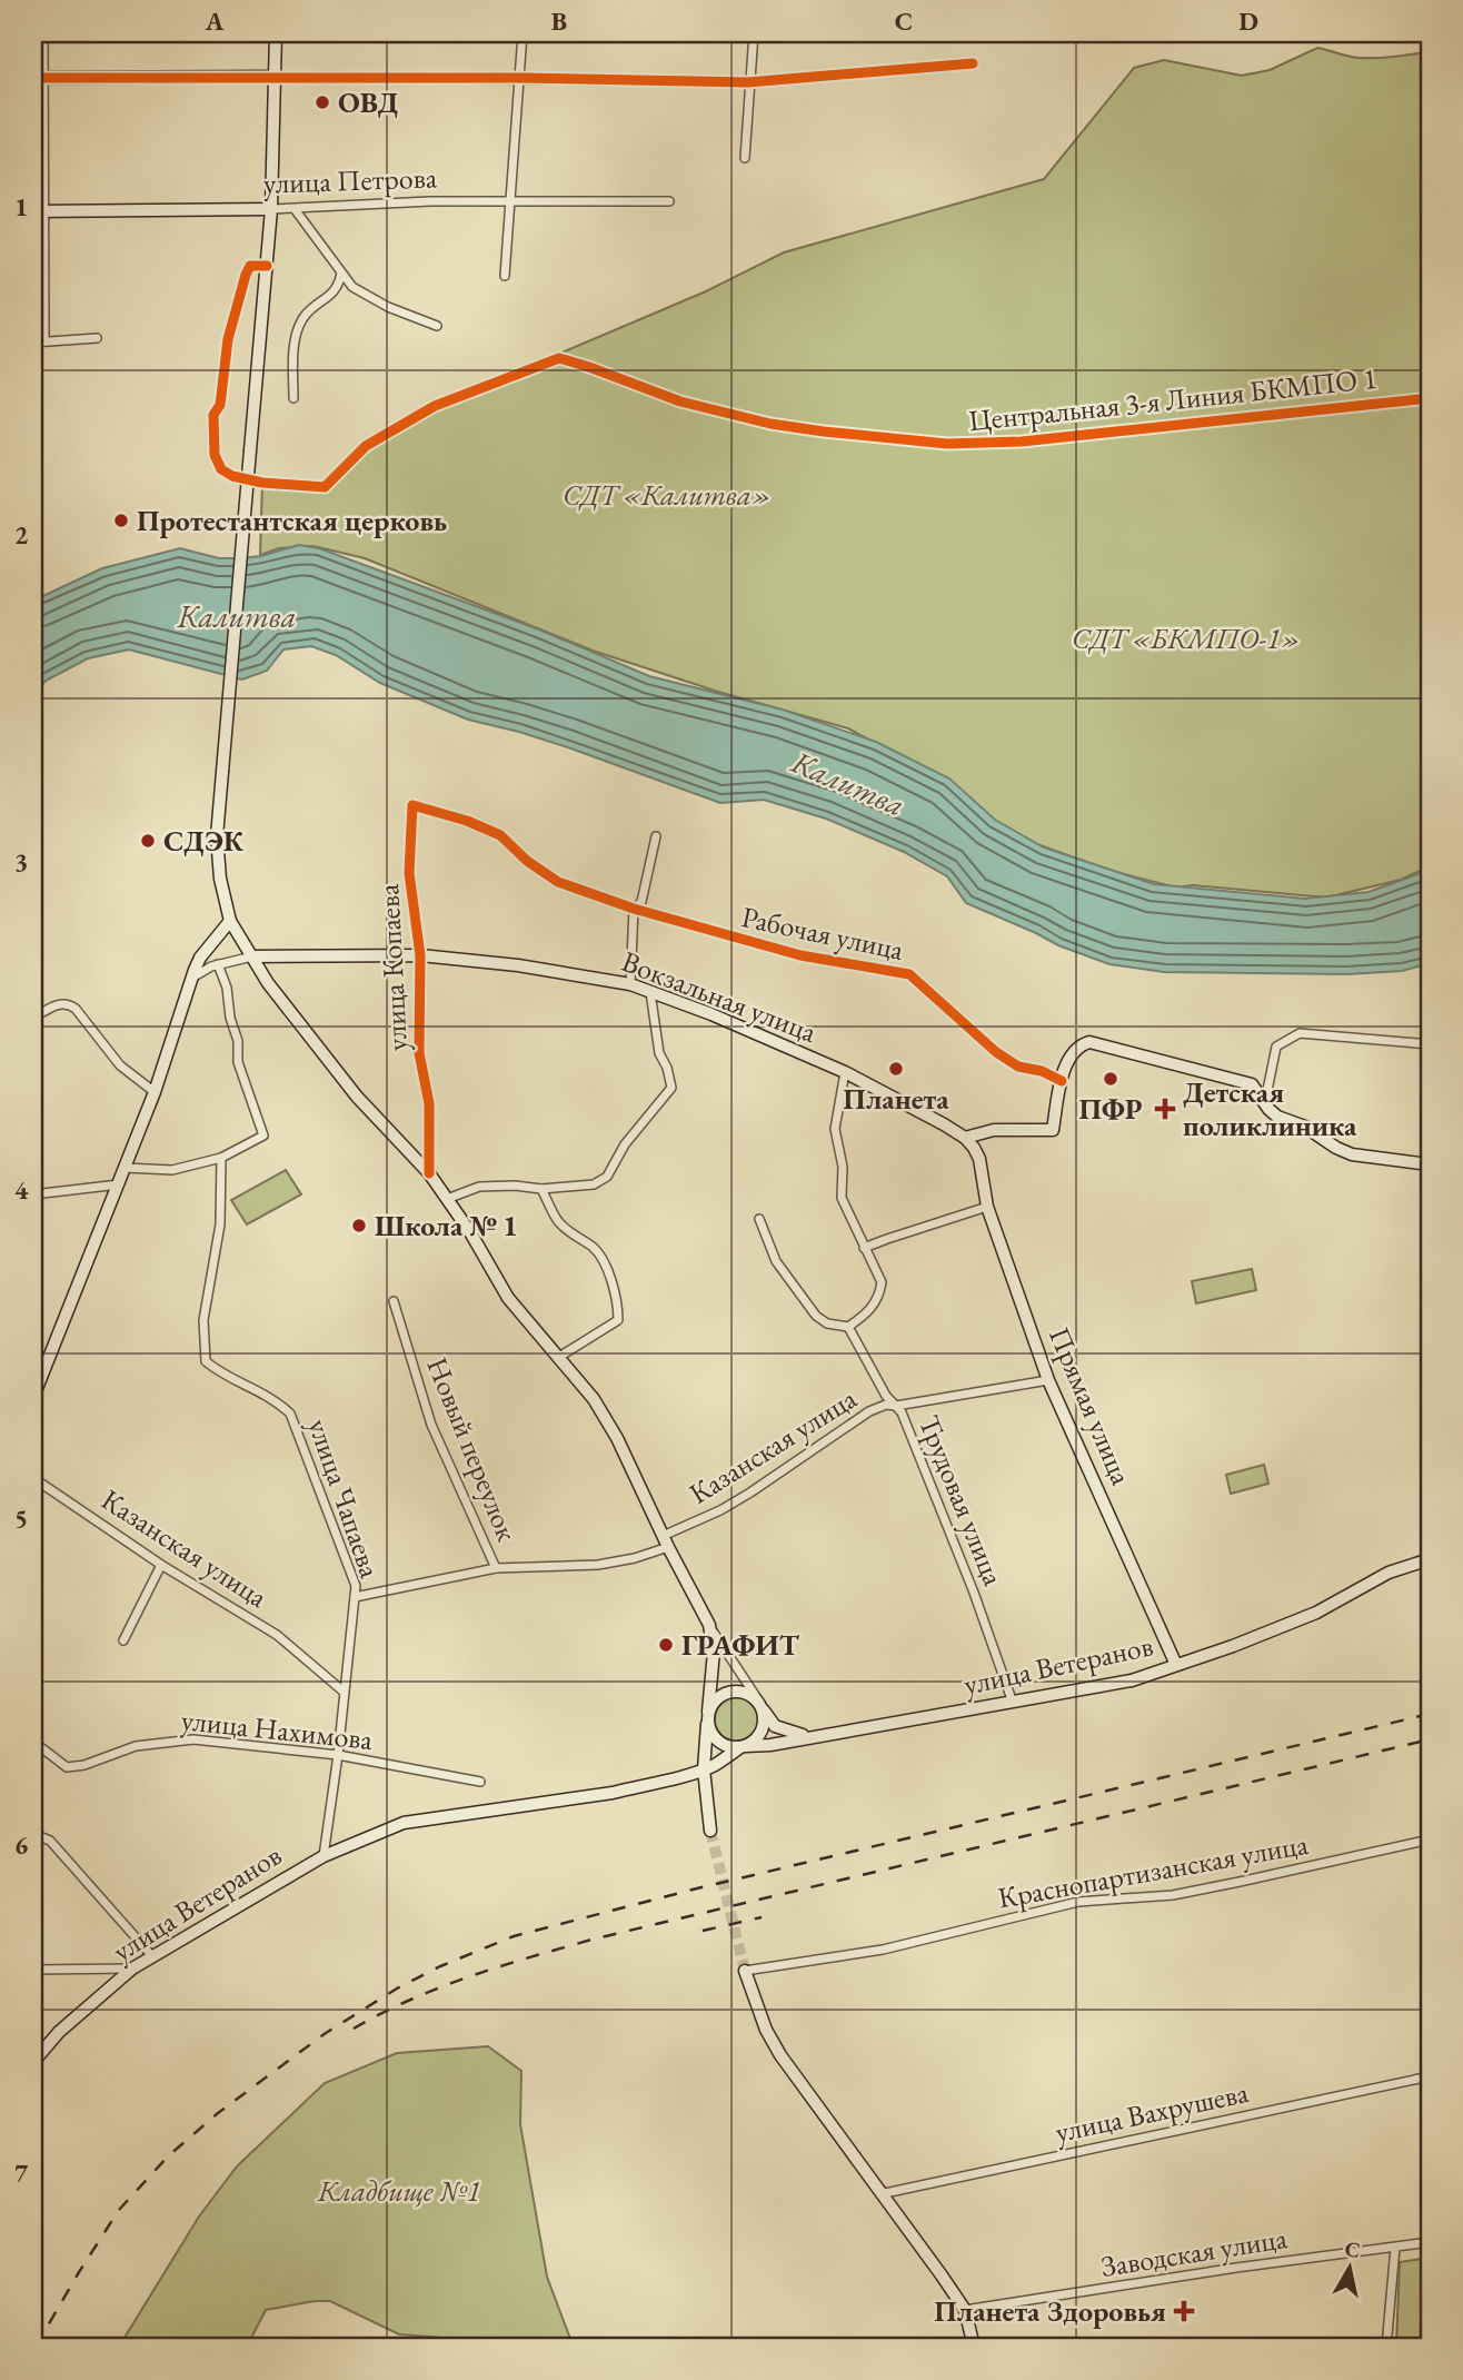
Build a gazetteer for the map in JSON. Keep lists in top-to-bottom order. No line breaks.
{"streets":{"main road":["улица Петрова","Вокзальная улица","Прямая улица","улица Ветеранов"],"street":["Центральная 3-я Линия БКМПО 1","Рабочая улица","улица Копаева","Казанская улица","Новый переулок","улица Чапаева","Трудовая улица","улица Нахимова","Краснопартизанская улица","улица Вахрушева","Заводская улица"]},"crossings":[["Рабочая улица","улица Копаева"],["улица Копаева","Вокзальная улица"],["Вокзальная улица","Прямая улица"],["Прямая улица","Казанская улица"],["Прямая улица","улица Ветеранов"],["Казанская улица","Новый переулок"],["Казанская улица","улица Чапаева"],["Казанская улица","Трудовая улица"],["улица Чапаева","улица Ветеранов"],["улица Чапаева","улица Нахимова"],["Трудовая улица","улица Ветеранов"]],"water":["Калитва"],"parks":["СДТ «Калитва»","СДТ «БКМПО-1»","Кладбище №1"],"places":{"other":["ОВД","Протестантская церковь","СДЭК","Планета","ПФР","Школа № 1","ГРАФИТ"],"health":["Детская поликлиника","Планета Здоровья"]},"north":"top","grid":{"columns":["A","B","C","D"],"rows":["1","2","3","4","5","6","7"]}}
